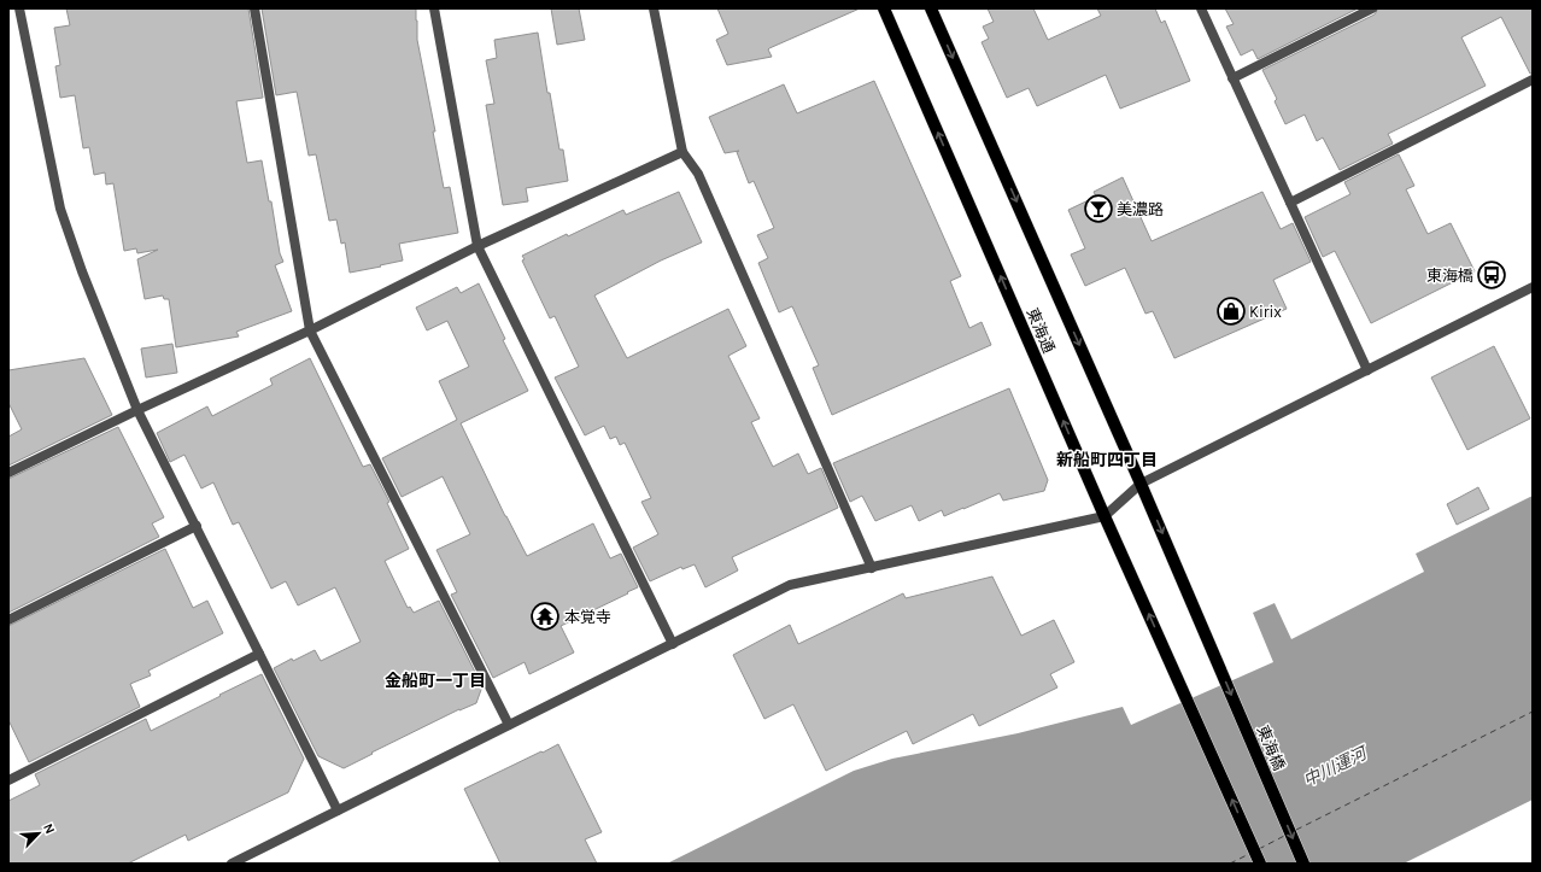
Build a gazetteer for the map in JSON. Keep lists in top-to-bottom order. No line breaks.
{"streets":{"main road":["東海通","東海橋"]},"one_way":["東海通","東海橋"],"districts":["新船町四丁目","金船町一丁目"],"water":["中川運河"],"places":{"bar":["美濃路"],"bus stop":["東海橋"],"shop":["Kirix"],"temple":["本覚寺"]},"north":"top right"}
